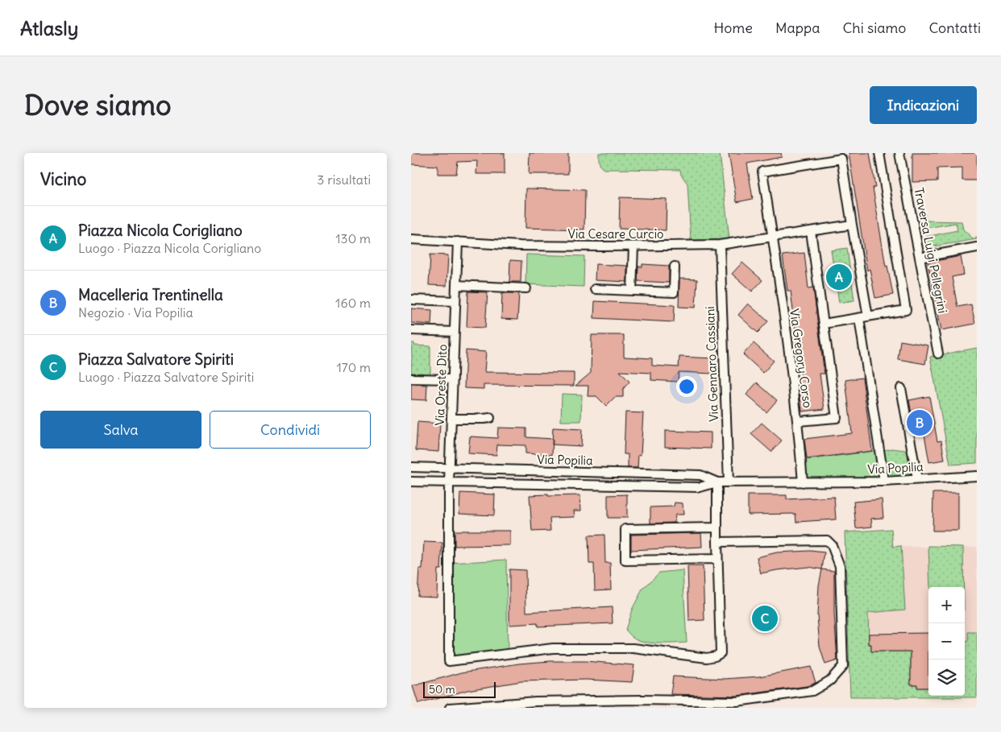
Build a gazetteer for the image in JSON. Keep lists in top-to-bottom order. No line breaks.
{"streets":{"street":["Via Cesare Curcio","Traversa Luigi Pellegrini","Via Gregory Corso","Via Gennaro Cassiani","Via Oreste Dito","Via Popilia"]},"crossings":[["Via Cesare Curcio","Via Gregory Corso"],["Via Cesare Curcio","Via Gennaro Cassiani"],["Via Cesare Curcio","Via Oreste Dito"],["Via Gregory Corso","Via Popilia"],["Via Gennaro Cassiani","Via Popilia"],["Via Oreste Dito","Via Popilia"]],"scale_bar":"50 m","page":{"header":"Atlasly","nav":["Home","Mappa","Chi siamo","Contatti"],"buttons":["Indicazioni",["Salva","Condividi"]],"title":"Dove siamo","heading":["Vicino","3 risultati"],"list":[{"mark":"A","name":"Piazza Nicola Corigliano","note":"Luogo · Piazza Nicola Corigliano","value":"130 m"},{"mark":"B","name":"Macelleria Trentinella","note":"Negozio · Via Popilia","value":"160 m"},{"mark":"C","name":"Piazza Salvatore Spiriti","note":"Luogo · Piazza Salvatore Spiriti","value":"170 m"}],"pins":["A","B","C"],"map_buttons":["+","−"],"scale":"50 m"}}
